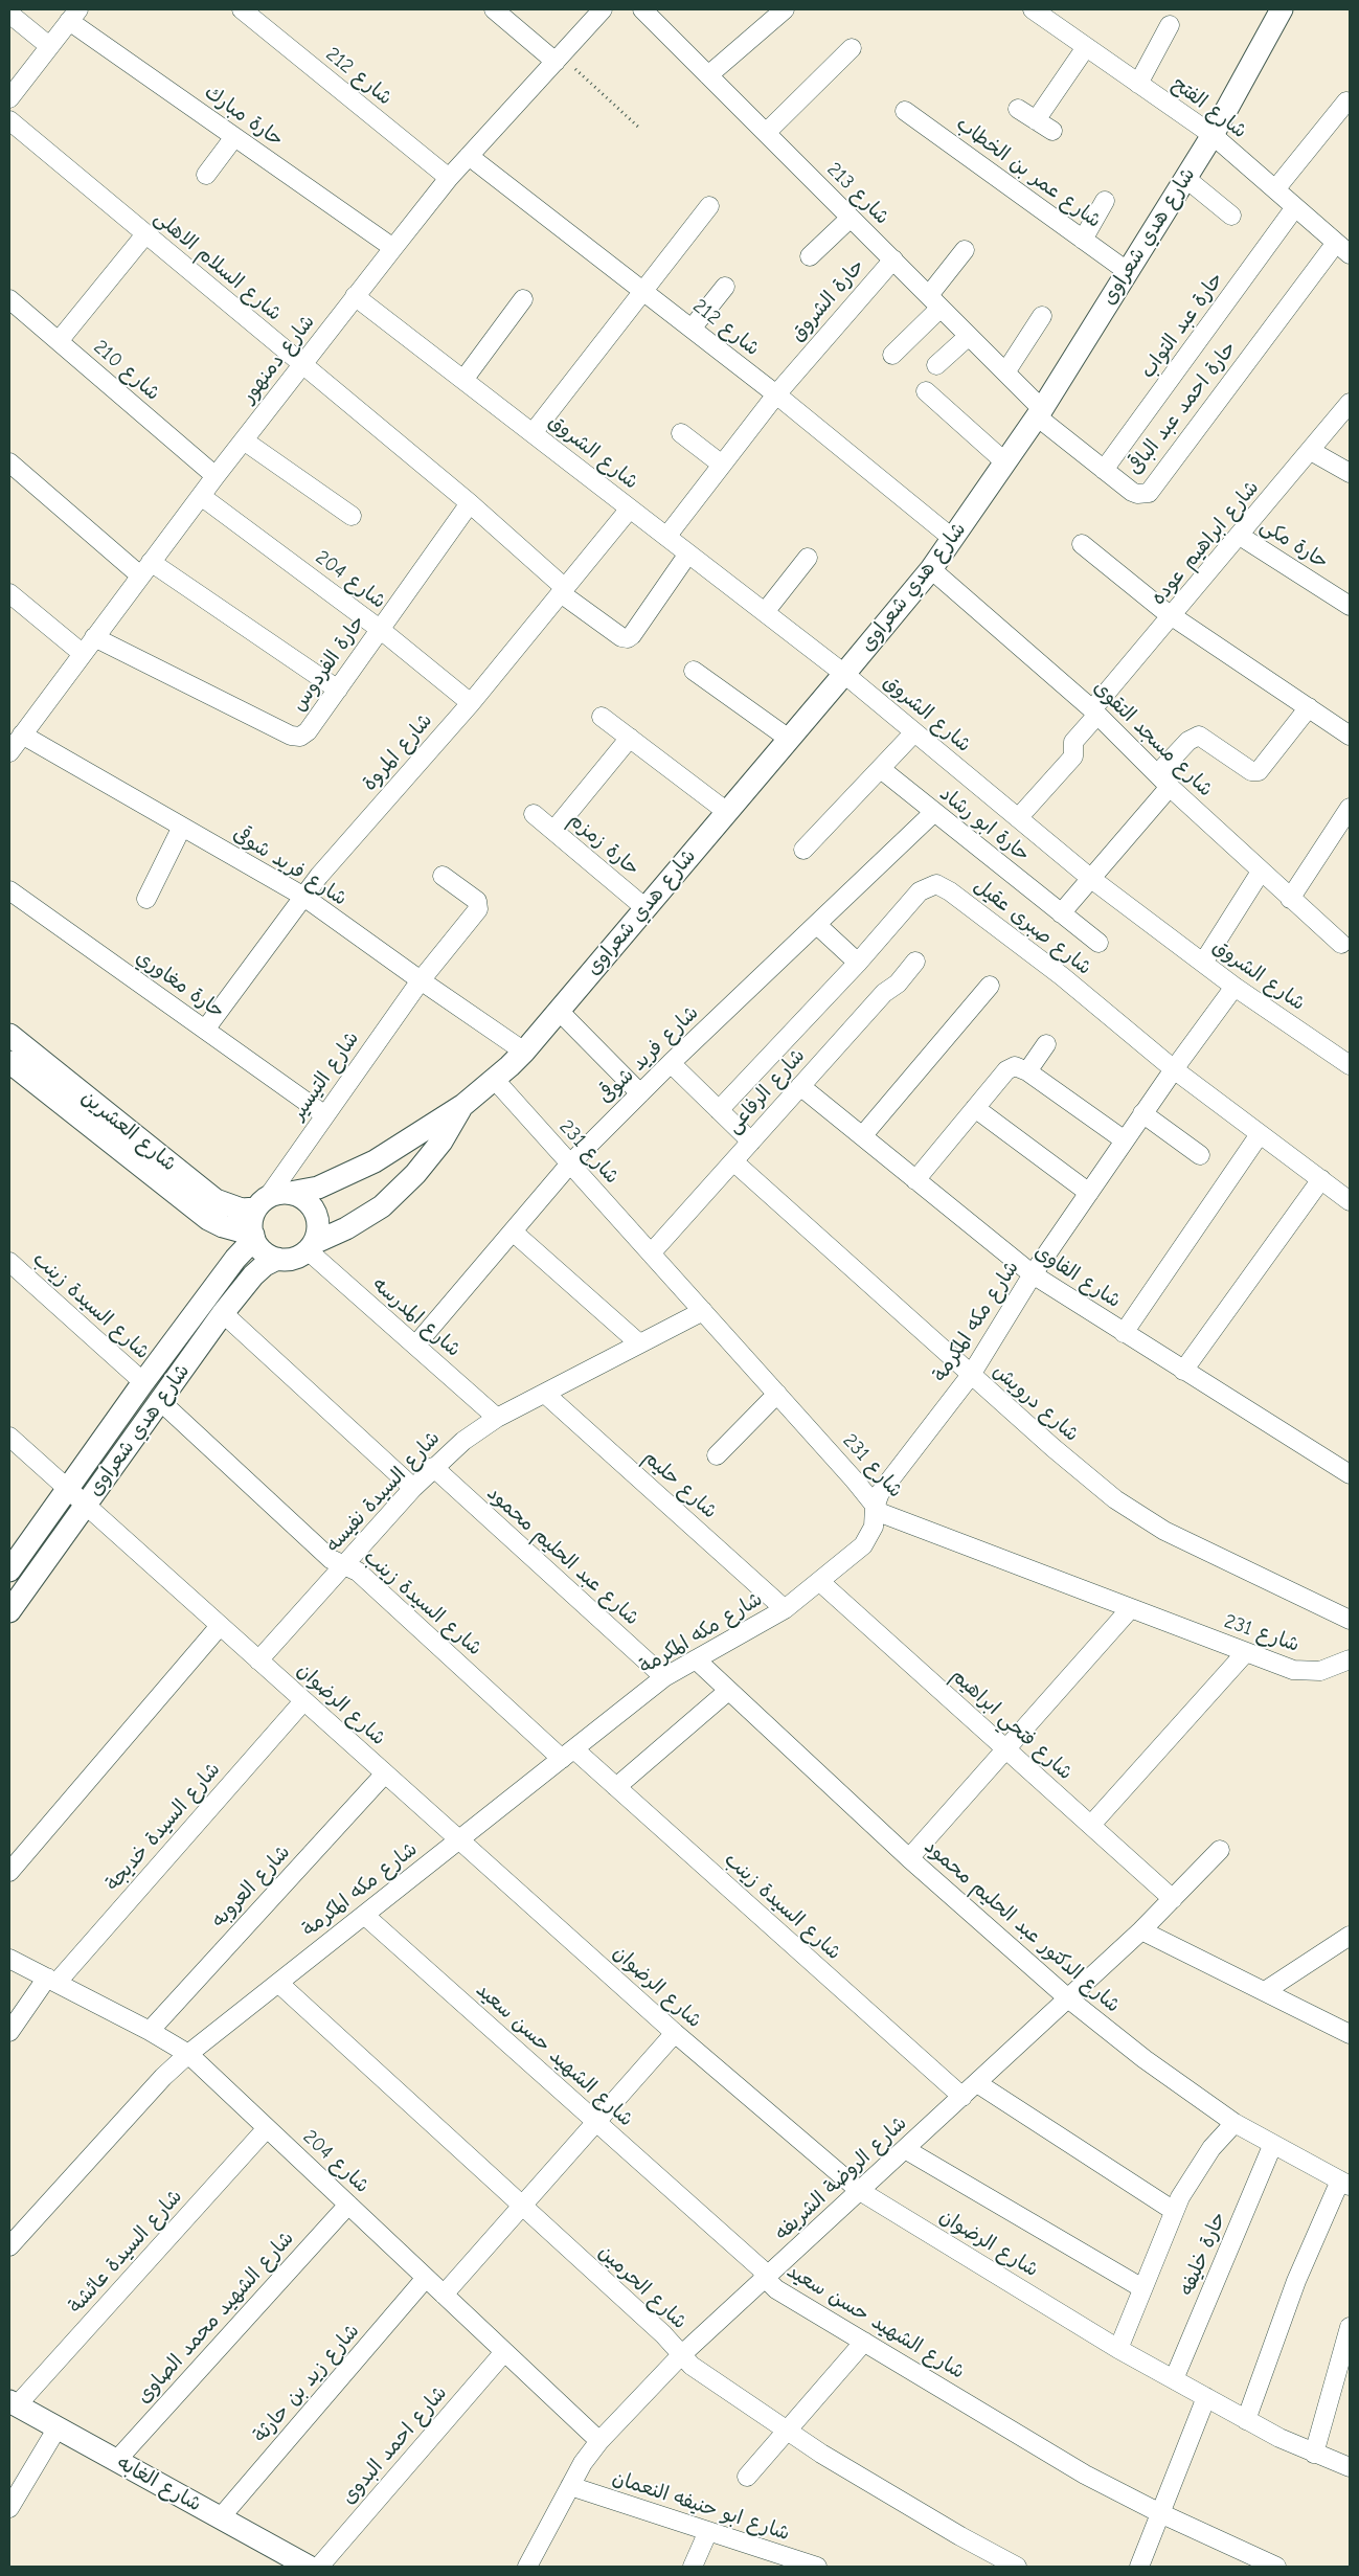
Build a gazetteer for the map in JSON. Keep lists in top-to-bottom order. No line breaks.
{"streets":{"street":["شارع 212","شارع الفتح","حارة مبارك","شارع عمر بن الخطاب","شارع 213","شارع هدي شعراوى","شارع السلام الاهلى","حارة الشروق","حارة عبد التواب","شارع دمنهور","شارع 210","حارة احمد عبد الباقى","شارع الشروق","شارع ابراهيم عوده","حارة مكى","شارع 204","حارة الفردوس","شارع مسجد التقوى","شارع المروة","حارة ابو رشاد","حارة زمزم","شارع فريد شوقى","شارع صبرى عقيل","حارة مغاوري","شارع التيسير","شارع الرفاعى","شارع العشرين","شارع 231","شارع الفاوى","شارع السيدة زينب","شارع المدرسه","شارع مكه المكرمة","شارع درويش","شارع حليم","شارع السيدة نفيسه","شارع عبد الحليم محمود","شارع الرضوان","شارع فتحي ابراهيم","شارع السيدة خديجة","شارع العروبه","شارع الدكتور عبد الحليم محمود","شارع الشهيد حسن سعيد","شارع الروضة الشريفه","شارع السيدة عائشة","حارة خليفه","شارع الحرمين","شارع الشهيد محمد الصاوى","شارع زيد بن حارثة","شارع احمد البدوى","شارع الغابه","شارع ابو حنيفه النعمان"]},"crossings":[["شارع 212","شارع هدي شعراوى"],["شارع 212","حارة الشروق"],["شارع 212","شارع دمنهور"],["شارع الفتح","شارع هدي شعراوى"],["شارع الفتح","حارة عبد التواب"],["شارع الفتح","حارة احمد عبد الباقى"],["حارة مبارك","شارع دمنهور"],["شارع عمر بن الخطاب","شارع هدي شعراوى"],["شارع 213","شارع هدي شعراوى"],["شارع 213","حارة الشروق"],["شارع 213","حارة احمد عبد الباقى"],["شارع هدي شعراوى","حارة احمد عبد الباقى"],["شارع هدي شعراوى","شارع الشروق"],["شارع هدي شعراوى","شارع مسجد التقوى"],["شارع هدي شعراوى","حارة زمزم"],["شارع هدي شعراوى","شارع فريد شوقى"],["شارع هدي شعراوى","شارع التيسير"],["شارع هدي شعراوى","شارع العشرين"],["شارع هدي شعراوى","شارع 231"],["شارع هدي شعراوى","شارع السيدة زينب"],["شارع هدي شعراوى","شارع المدرسه"],["شارع هدي شعراوى","شارع الرضوان"],["شارع السلام الاهلى","شارع دمنهور"],["شارع السلام الاهلى","شارع الشروق"],["شارع السلام الاهلى","حارة الفردوس"],["شارع السلام الاهلى","شارع المروة"],["حارة الشروق","شارع الشروق"],["حارة عبد التواب","حارة احمد عبد الباقى"],["شارع دمنهور","شارع 210"],["شارع دمنهور","شارع الشروق"],["شارع دمنهور","شارع 204"],["شارع دمنهور","حارة الفردوس"],["شارع دمنهور","شارع فريد شوقى"],["شارع الشروق","شارع ابراهيم عوده"],["شارع الشروق","شارع المروة"],["شارع الشروق","شارع مكه المكرمة"],["شارع ابراهيم عوده","حارة مكى"],["شارع ابراهيم عوده","شارع مسجد التقوى"],["شارع 204","حارة الفردوس"],["شارع 204","شارع المروة"],["شارع 204","شارع مكه المكرمة"],["شارع 204","شارع السيدة خديجة"],["شارع 204","شارع العروبه"],["شارع 204","شارع الروضة الشريفه"],["شارع 204","شارع السيدة عائشة"],["شارع 204","شارع الشهيد محمد الصاوى"],["شارع 204","شارع زيد بن حارثة"],["شارع 204","شارع احمد البدوى"],["شارع المروة","شارع فريد شوقى"],["شارع المروة","حارة مغاوري"],["حارة ابو رشاد","شارع فريد شوقى"],["شارع فريد شوقى","شارع التيسير"],["شارع فريد شوقى","شارع 231"],["شارع فريد شوقى","شارع المدرسه"],["شارع صبرى عقيل","شارع مكه المكرمة"],["حارة مغاوري","شارع التيسير"],["شارع التيسير","شارع العشرين"],["شارع التيسير","شارع المدرسه"],["شارع الرفاعى","شارع 231"],["شارع الرفاعى","شارع الفاوى"],["شارع الرفاعى","شارع درويش"],["شارع العشرين","شارع المدرسه"],["شارع 231","شارع مكه المكرمة"],["شارع 231","شارع السيدة نفيسه"],["شارع الفاوى","شارع مكه المكرمة"],["شارع السيدة زينب","شارع مكه المكرمة"],["شارع السيدة زينب","شارع السيدة نفيسه"],["شارع السيدة زينب","شارع الروضة الشريفه"],["شارع المدرسه","شارع السيدة نفيسه"],["شارع مكه المكرمة","شارع درويش"],["شارع مكه المكرمة","شارع حليم"],["شارع مكه المكرمة","شارع عبد الحليم محمود"],["شارع مكه المكرمة","شارع الرضوان"],["شارع مكه المكرمة","شارع فتحي ابراهيم"],["شارع مكه المكرمة","شارع الدكتور عبد الحليم محمود"],["شارع مكه المكرمة","شارع الشهيد حسن سعيد"],["شارع مكه المكرمة","شارع الحرمين"],["شارع حليم","شارع السيدة نفيسه"],["شارع السيدة نفيسه","شارع عبد الحليم محمود"],["شارع السيدة نفيسه","شارع الرضوان"],["شارع الرضوان","شارع السيدة خديجة"],["شارع الرضوان","شارع العروبه"],["شارع الرضوان","شارع الروضة الشريفه"],["شارع الرضوان","حارة خليفه"],["شارع فتحي ابراهيم","شارع الروضة الشريفه"],["شارع الدكتور عبد الحليم محمود","شارع الروضة الشريفه"],["شارع الدكتور عبد الحليم محمود","حارة خليفه"],["شارع الشهيد حسن سعيد","شارع الروضة الشريفه"],["شارع الروضة الشريفه","شارع الحرمين"],["شارع الروضة الشريفه","شارع ابو حنيفه النعمان"],["شارع السيدة عائشة","شارع الغابه"],["شارع الشهيد محمد الصاوى","شارع الغابه"],["شارع زيد بن حارثة","شارع الغابه"]]}
